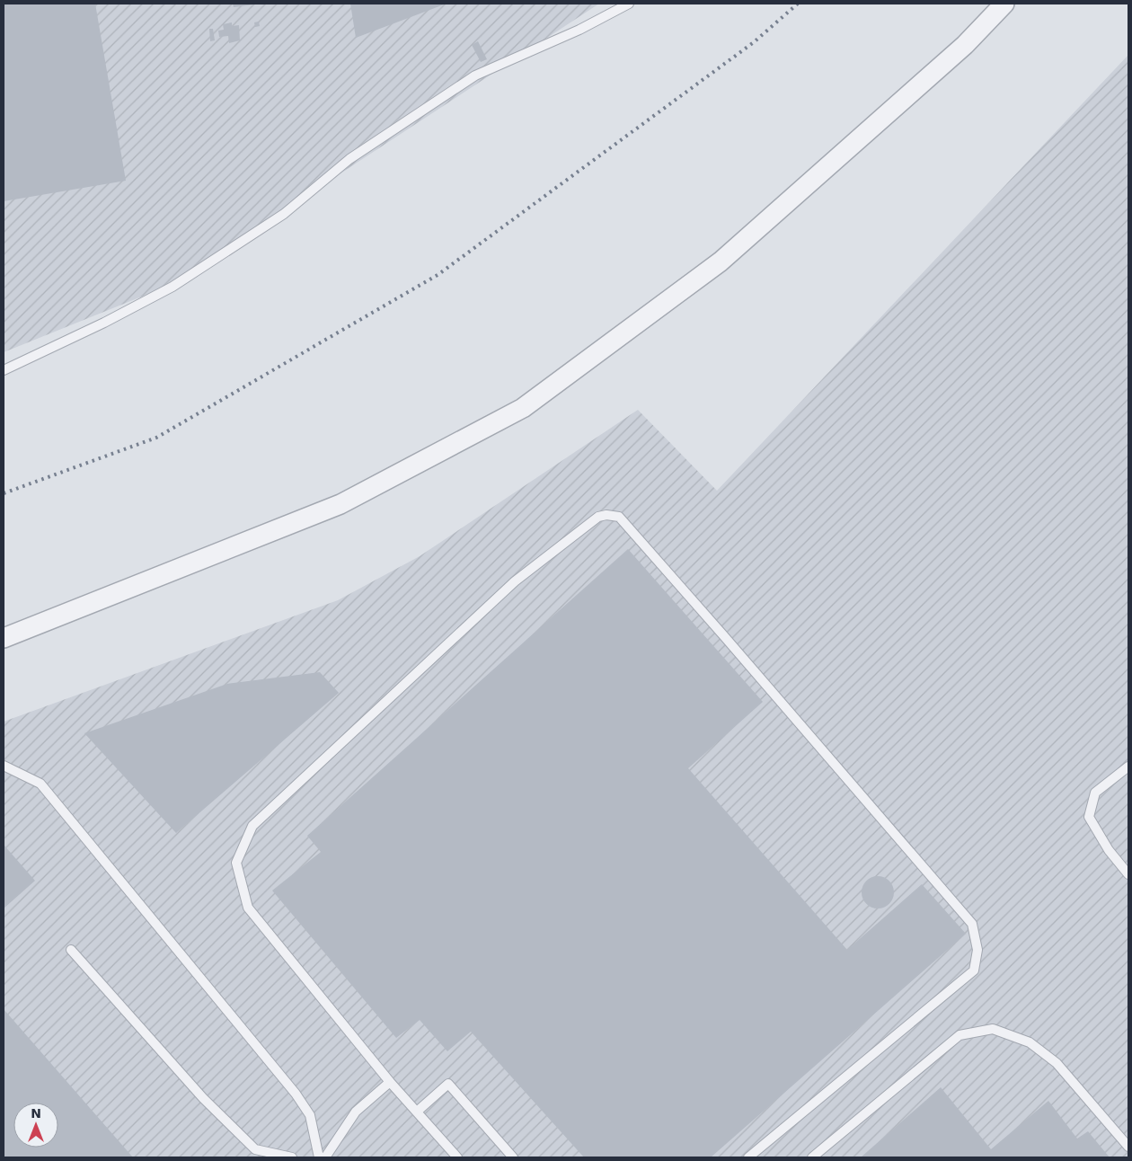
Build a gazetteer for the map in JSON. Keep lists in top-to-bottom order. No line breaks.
{"north":"top"}
